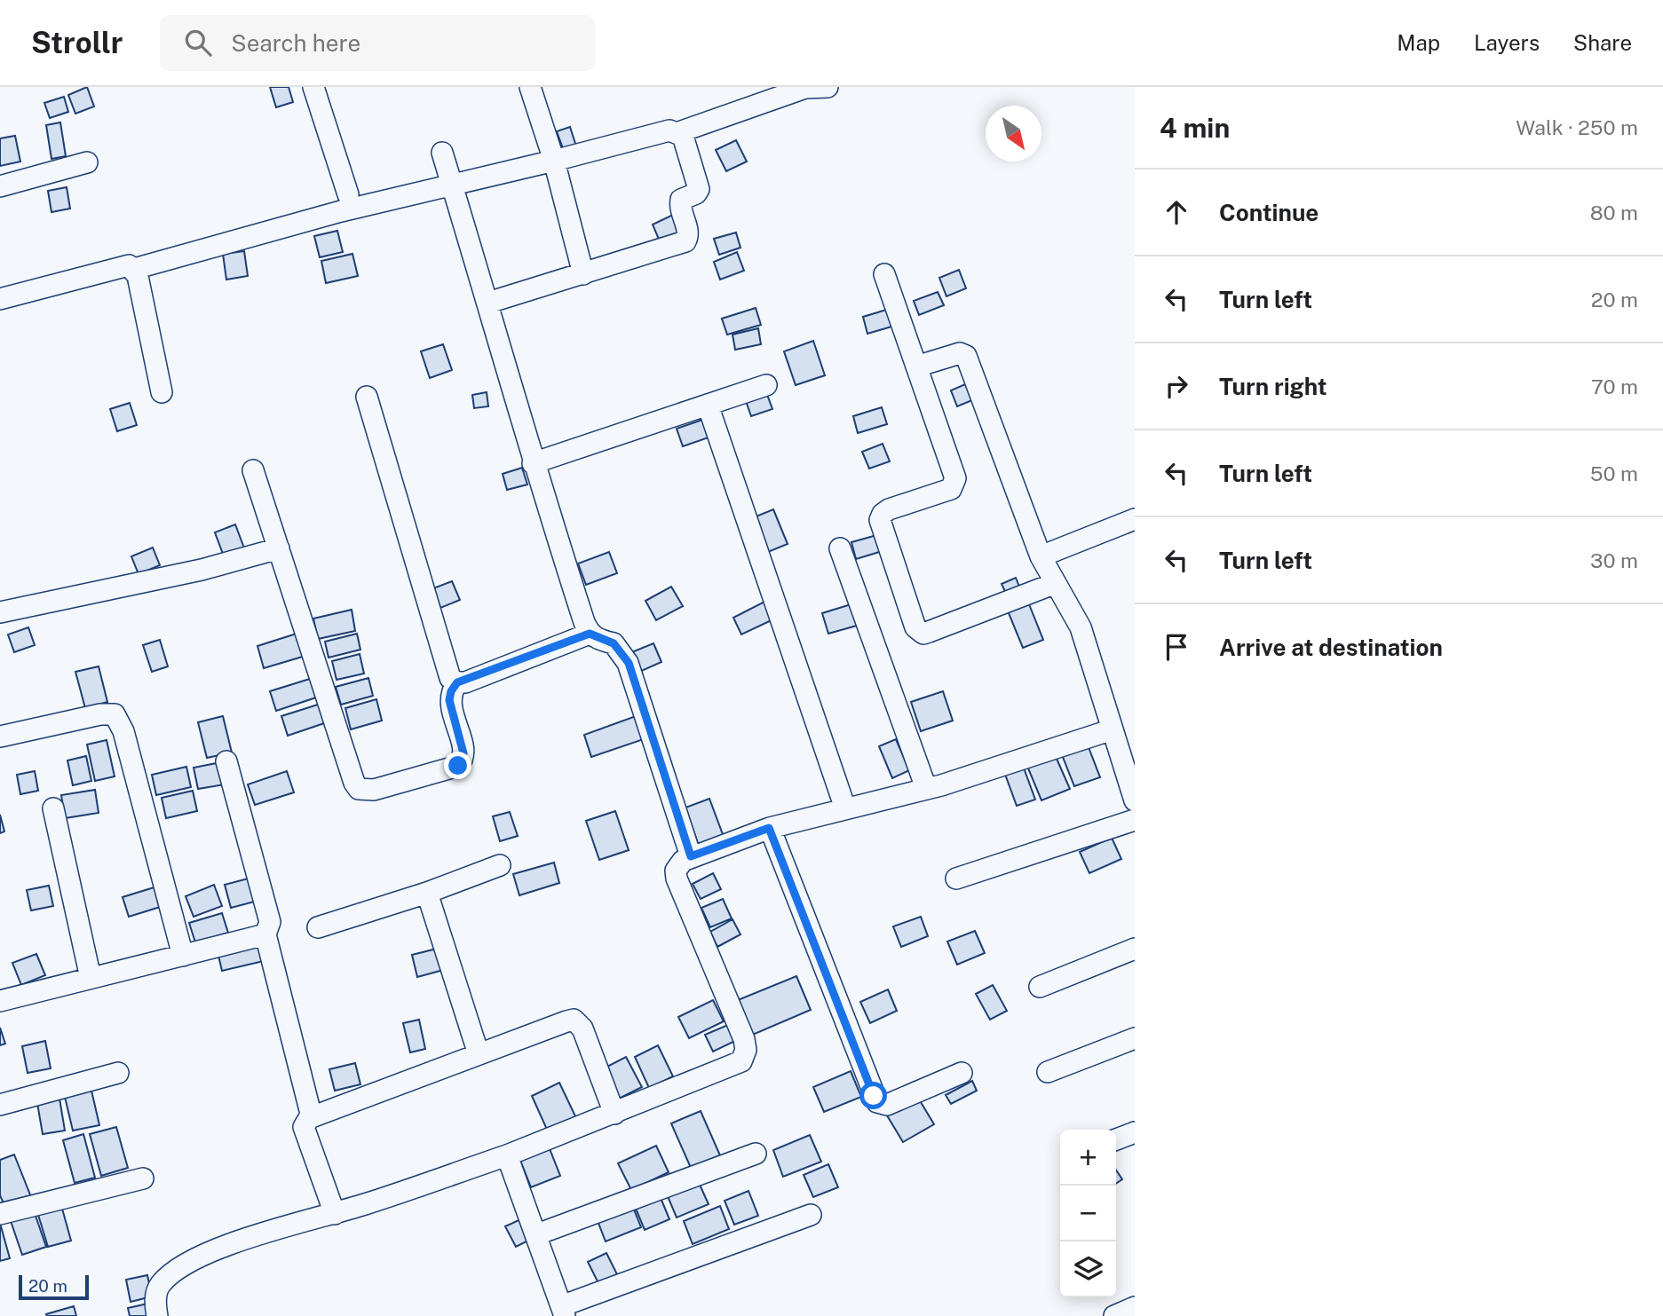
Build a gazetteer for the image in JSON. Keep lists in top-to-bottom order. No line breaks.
{"scale_bar":"20 m","north":"bottom right","page":{"header":"Strollr","search":"Search here","nav":["Map","Layers","Share"],"heading":["4 min","Walk · 250 m"],"list":[["Continue","80 m"],["Turn left","20 m"],["Turn right","70 m"],["Turn left","50 m"],["Turn left","30 m"],"Arrive at destination"],"map_buttons":["+","−"],"scale":"20 m"}}
